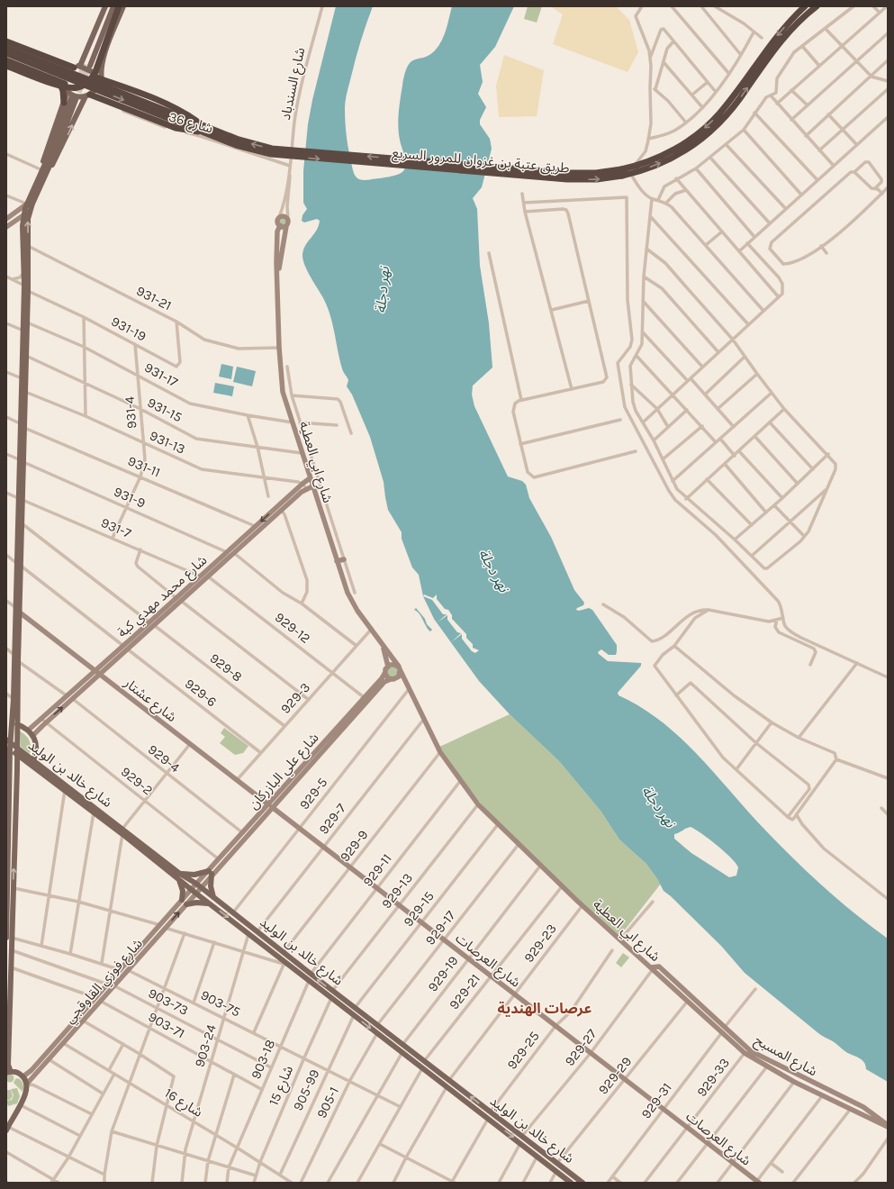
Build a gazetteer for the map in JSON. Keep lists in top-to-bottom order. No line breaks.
{"streets":{"highway":["طريق عتبة بن غزوان للمرور السريع"],"main road":["شارع خالد بن الوليد"],"street":["شارع السندباد","شارع 36","931-21","931-19","931-17","931-15","931-4","931-13","شارع ابي العطية","931-11","931-9","931-7","شارع محمد مهدي كبة","929-12","929-8","929-6","929-3","شارع عشتار","929-4","شارع علي البازركان","929-2","929-5","929-7","929-9","929-11","929-13","929-15","929-17","929-23","شارع العرصات","929-19","شارع فوزي القاوقجي","929-21","903-73","903-75","903-71","903-24","929-27","929-25","شارع المسبح","903-18","929-29","929-33","شارع 15","905-99","929-31","شارع 16","905-1"]},"crossings":[["شارع السندباد","شارع 36"],["شارع السندباد","شارع ابي العطية"],["شارع 36","شارع ابي العطية"],["931-21","931-19"],["931-21","شارع ابي العطية"],["931-19","931-4"],["931-17","931-4"],["931-17","شارع ابي العطية"],["931-15","931-4"],["931-15","شارع ابي العطية"],["931-4","931-13"],["931-4","931-11"],["931-4","931-9"],["931-4","931-7"],["931-13","شارع محمد مهدي كبة"],["شارع ابي العطية","شارع محمد مهدي كبة"],["شارع ابي العطية","929-3"],["شارع ابي العطية","شارع علي البازركان"],["شارع ابي العطية","929-5"],["شارع ابي العطية","929-7"],["شارع ابي العطية","929-9"],["شارع ابي العطية","929-11"],["شارع ابي العطية","929-13"],["شارع ابي العطية","929-15"],["شارع ابي العطية","929-17"],["شارع ابي العطية","929-23"],["شارع ابي العطية","929-19"],["شارع ابي العطية","929-21"],["شارع ابي العطية","929-27"],["شارع ابي العطية","شارع المسبح"],["شارع ابي العطية","929-29"],["شارع ابي العطية","929-33"],["شارع ابي العطية","929-31"],["931-11","شارع محمد مهدي كبة"],["931-9","شارع محمد مهدي كبة"],["931-7","شارع محمد مهدي كبة"],["شارع محمد مهدي كبة","929-12"],["شارع محمد مهدي كبة","929-8"],["شارع محمد مهدي كبة","929-6"],["شارع محمد مهدي كبة","شارع عشتار"],["شارع محمد مهدي كبة","929-4"],["شارع محمد مهدي كبة","929-2"],["929-12","929-3"],["929-12","شارع علي البازركان"],["929-8","929-3"],["929-6","929-3"],["929-3","شارع عشتار"],["شارع عشتار","شارع علي البازركان"],["شارع عشتار","شارع العرصات"],["929-4","شارع علي البازركان"],["شارع علي البازركان","شارع خالد بن الوليد"],["شارع علي البازركان","929-2"],["شارع علي البازركان","شارع العرصات"],["شارع علي البازركان","شارع فوزي القاوقجي"],["شارع خالد بن الوليد","929-5"],["شارع خالد بن الوليد","929-7"],["شارع خالد بن الوليد","929-9"],["شارع خالد بن الوليد","929-11"],["شارع خالد بن الوليد","929-13"],["شارع خالد بن الوليد","929-15"],["شارع خالد بن الوليد","929-17"],["شارع خالد بن الوليد","929-23"],["شارع خالد بن الوليد","929-19"],["شارع خالد بن الوليد","شارع فوزي القاوقجي"],["شارع خالد بن الوليد","929-21"],["شارع خالد بن الوليد","903-24"],["شارع خالد بن الوليد","929-27"],["شارع خالد بن الوليد","929-25"],["شارع خالد بن الوليد","903-18"],["شارع خالد بن الوليد","929-29"],["شارع خالد بن الوليد","شارع 15"],["شارع خالد بن الوليد","905-99"],["شارع خالد بن الوليد","905-1"],["929-5","شارع العرصات"],["929-7","شارع العرصات"],["929-9","شارع العرصات"],["929-11","شارع العرصات"],["929-11","903-18"],["929-13","شارع العرصات"],["929-15","شارع العرصات"],["929-17","شارع العرصات"],["929-23","شارع العرصات"],["شارع العرصات","929-19"],["شارع العرصات","929-21"],["شارع العرصات","929-27"],["شارع العرصات","929-25"],["شارع العرصات","929-29"],["شارع العرصات","929-33"],["شارع العرصات","929-31"],["شارع فوزي القاوقجي","903-73"],["شارع فوزي القاوقجي","903-75"],["شارع فوزي القاوقجي","903-71"],["شارع فوزي القاوقجي","شارع 16"],["903-73","903-24"],["903-73","903-18"],["903-75","903-24"],["903-75","903-18"],["903-75","شارع 15"],["903-75","905-99"],["903-75","905-1"],["903-71","903-24"],["903-71","903-18"],["903-24","شارع 16"],["929-27","شارع المسبح"],["شارع المسبح","929-33"],["903-18","شارع 16"],["شارع 15","شارع 16"],["905-99","شارع 16"]],"districts":["عرصات الهندية"],"water":["نهر دجلة"]}
